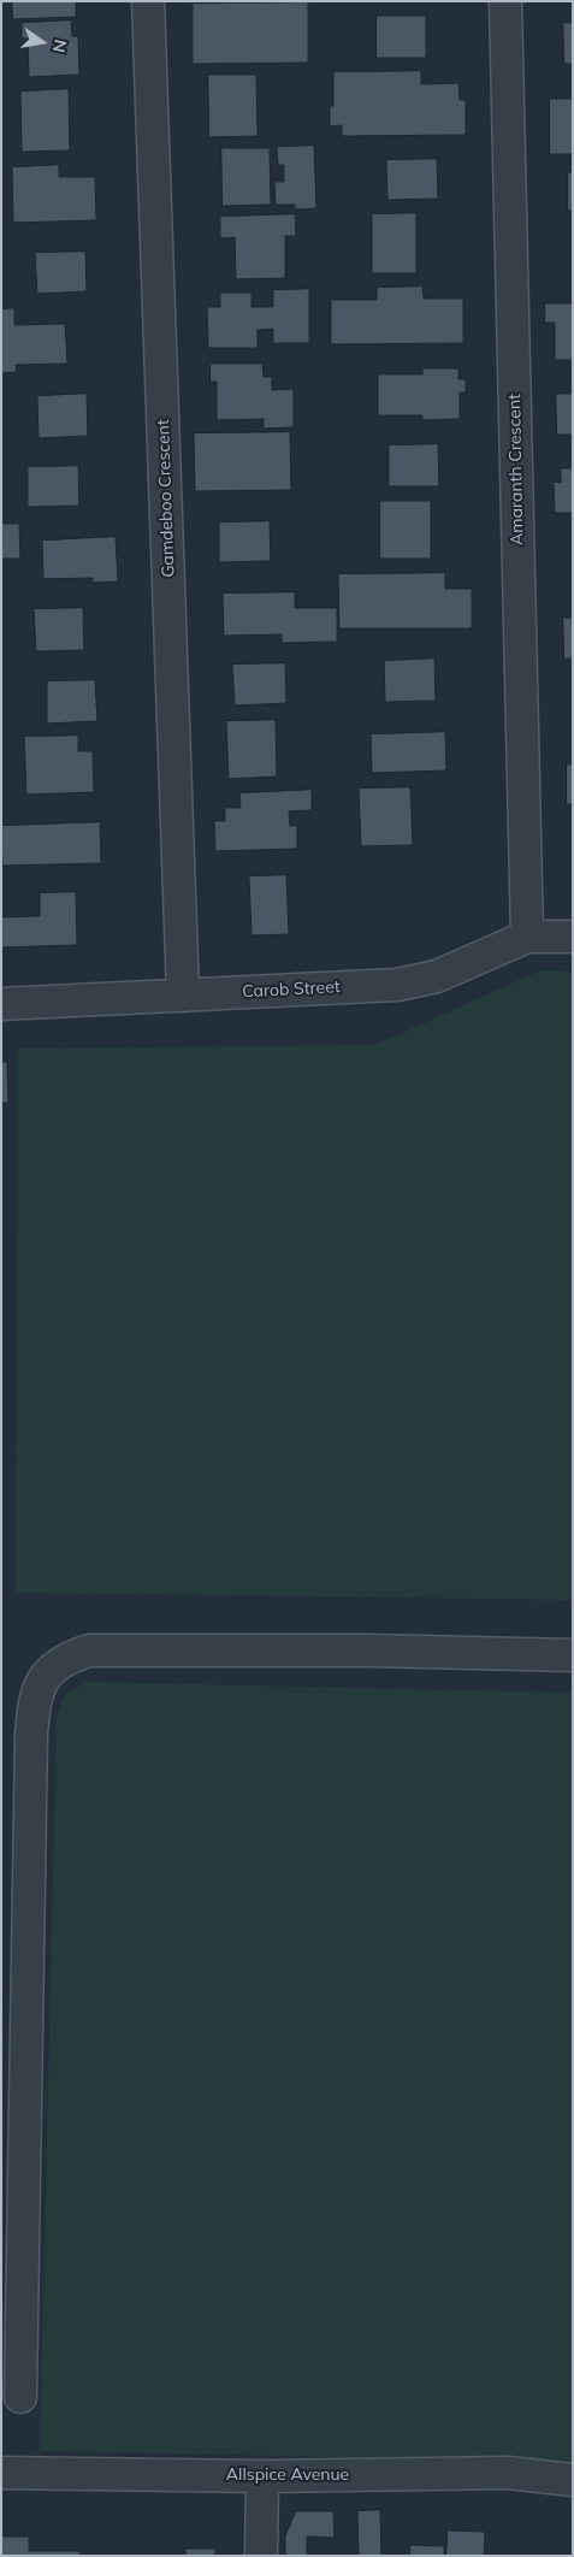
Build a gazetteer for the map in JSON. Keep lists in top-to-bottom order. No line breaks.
{"streets":{"street":["Amaranth Crescent","Gamdeboo Crescent","Carob Street","Allspice Avenue"]},"crossings":[["Amaranth Crescent","Carob Street"],["Gamdeboo Crescent","Carob Street"]],"north":"right"}
